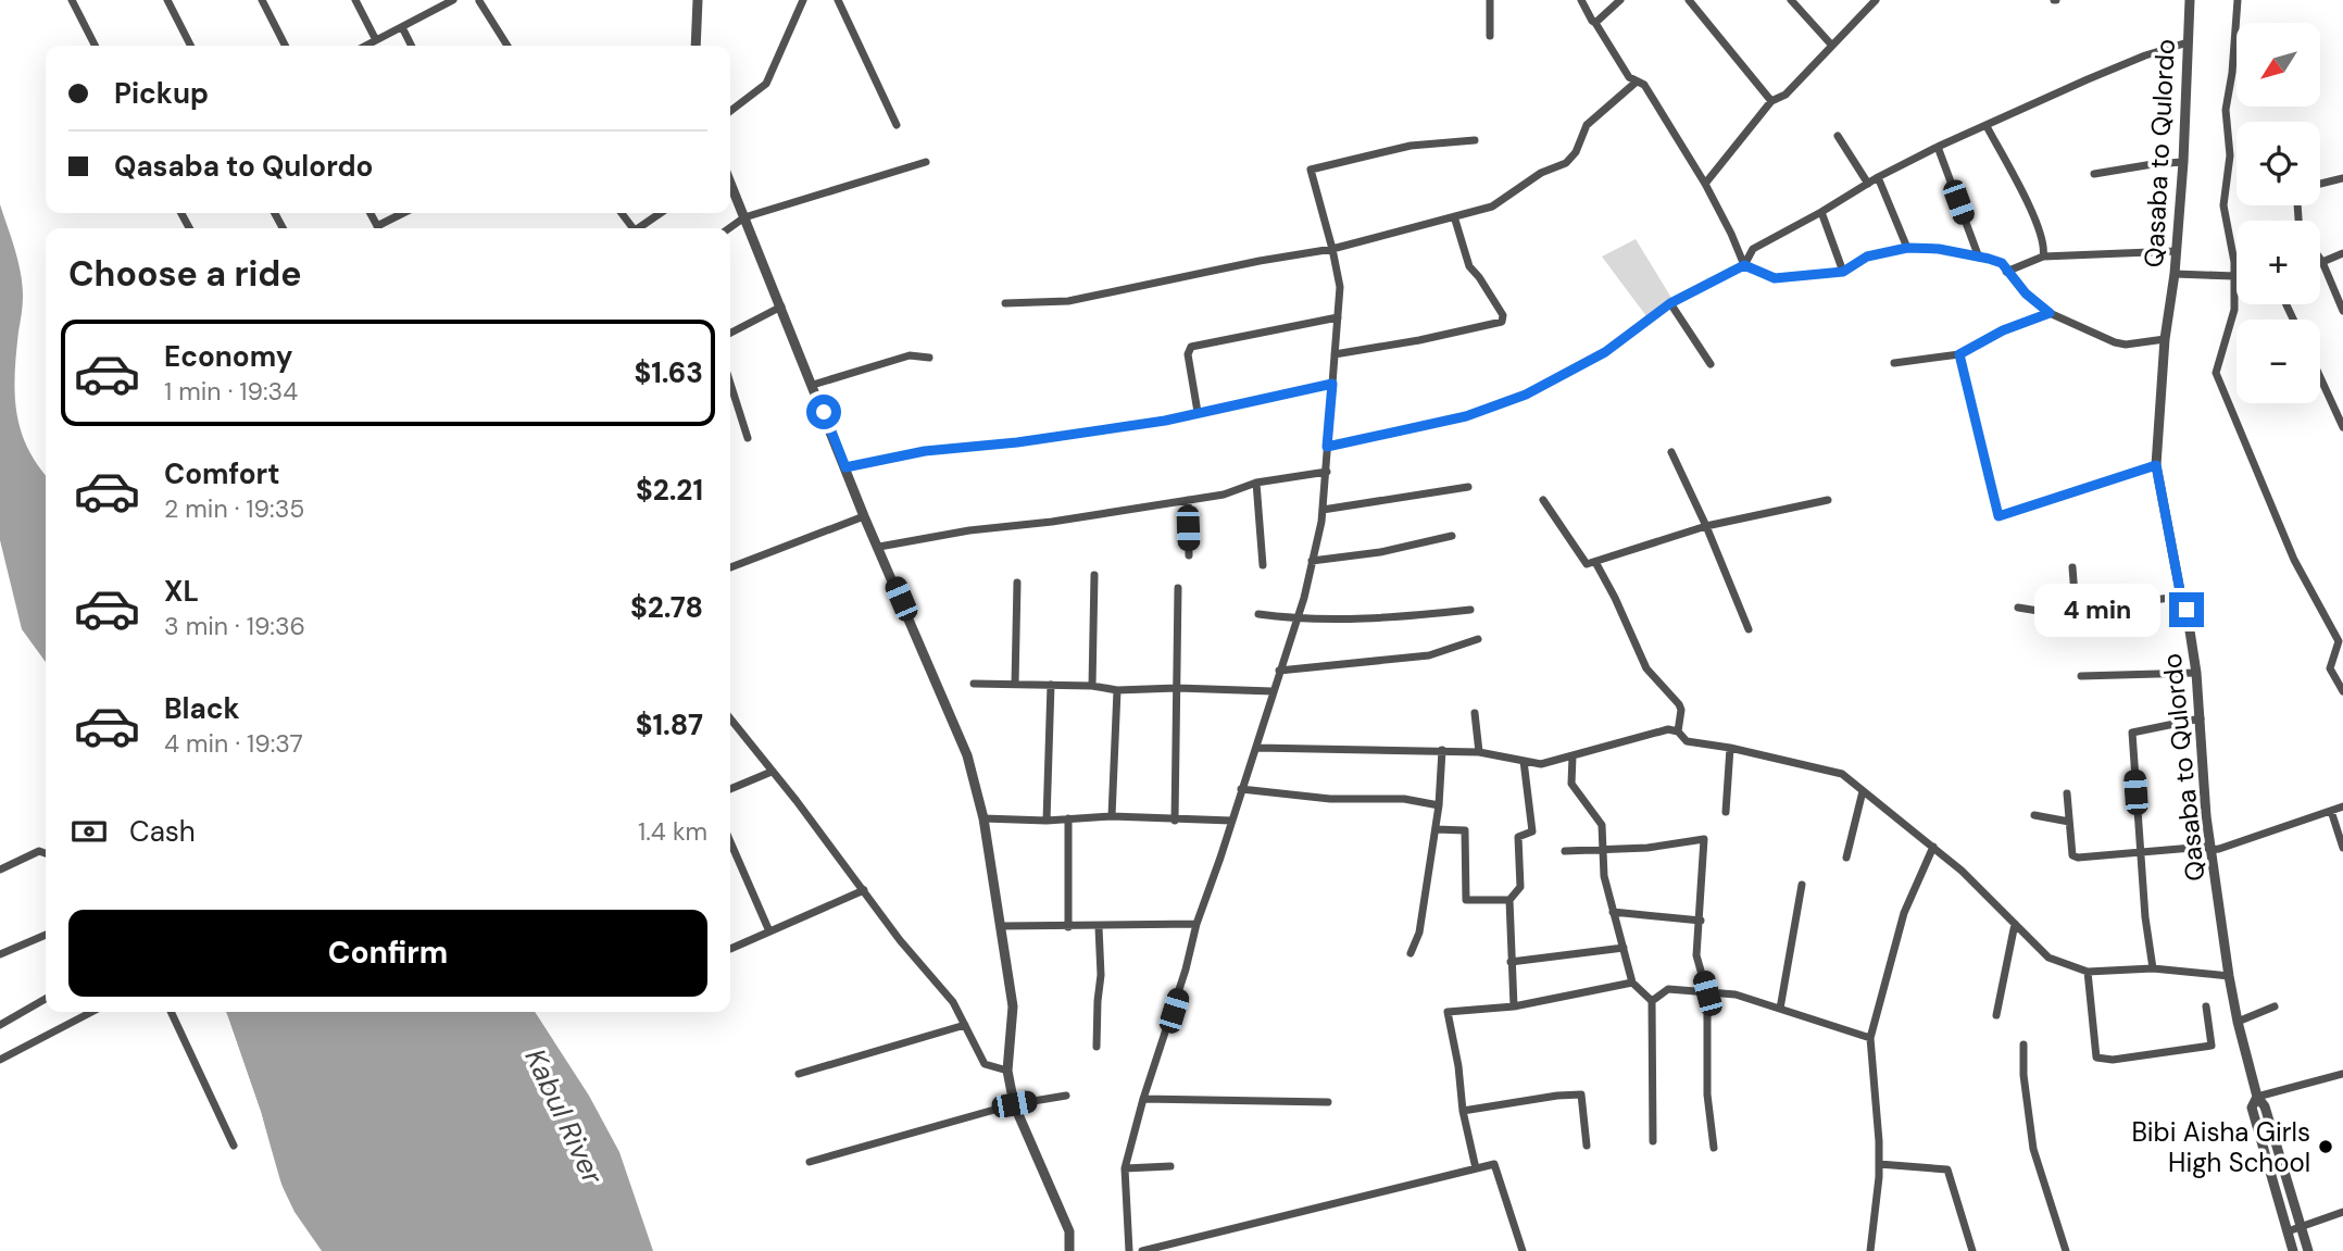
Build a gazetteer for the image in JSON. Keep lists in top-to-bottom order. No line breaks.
{"streets":{"street":["Qasaba to Qulordo"]},"water":["Kabul River"],"places":["Bibi Aisha Girls High School"],"north":"bottom left","page":{"map_buttons":["+","−"],"banner":["Pickup","Qasaba to Qulordo"],"heading":"Choose a ride","list":[{"name":"Economy","note":"1 min · 19:34","value":"$1.63"},{"name":"Comfort","note":"2 min · 19:35","value":"$2.21"},{"name":"XL","note":"3 min · 19:36","value":"$2.78"},{"name":"Black","note":"4 min · 19:37","value":"$1.87"}],"bubble":"4 min","pay":["Cash","1.4 km"],"buttons":"Confirm"}}
